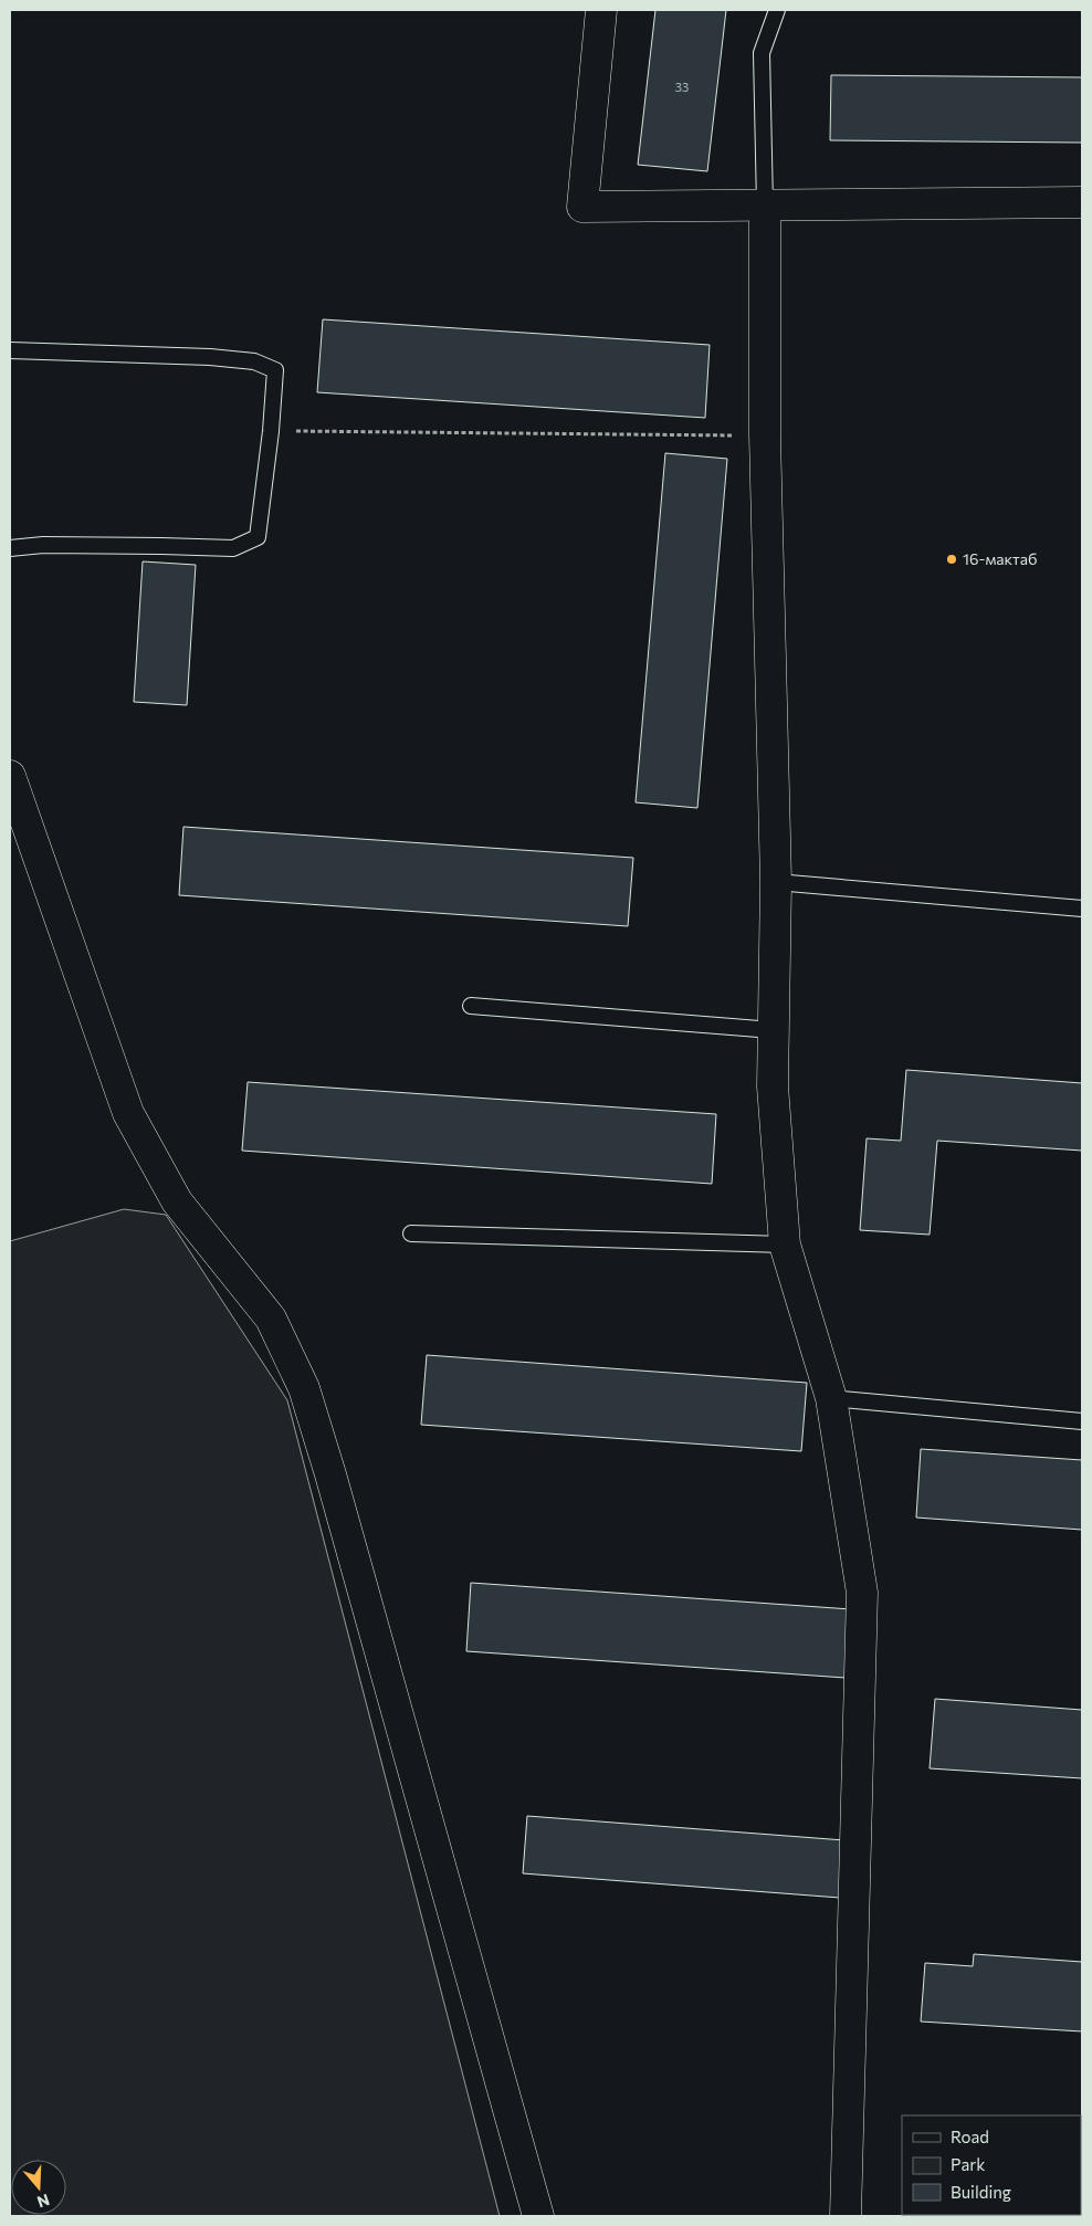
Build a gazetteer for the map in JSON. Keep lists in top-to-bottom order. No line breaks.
{"places":["16-мактаб"],"house_numbers":["33"],"legend":["Road","Park","Building"],"north":"bottom"}
